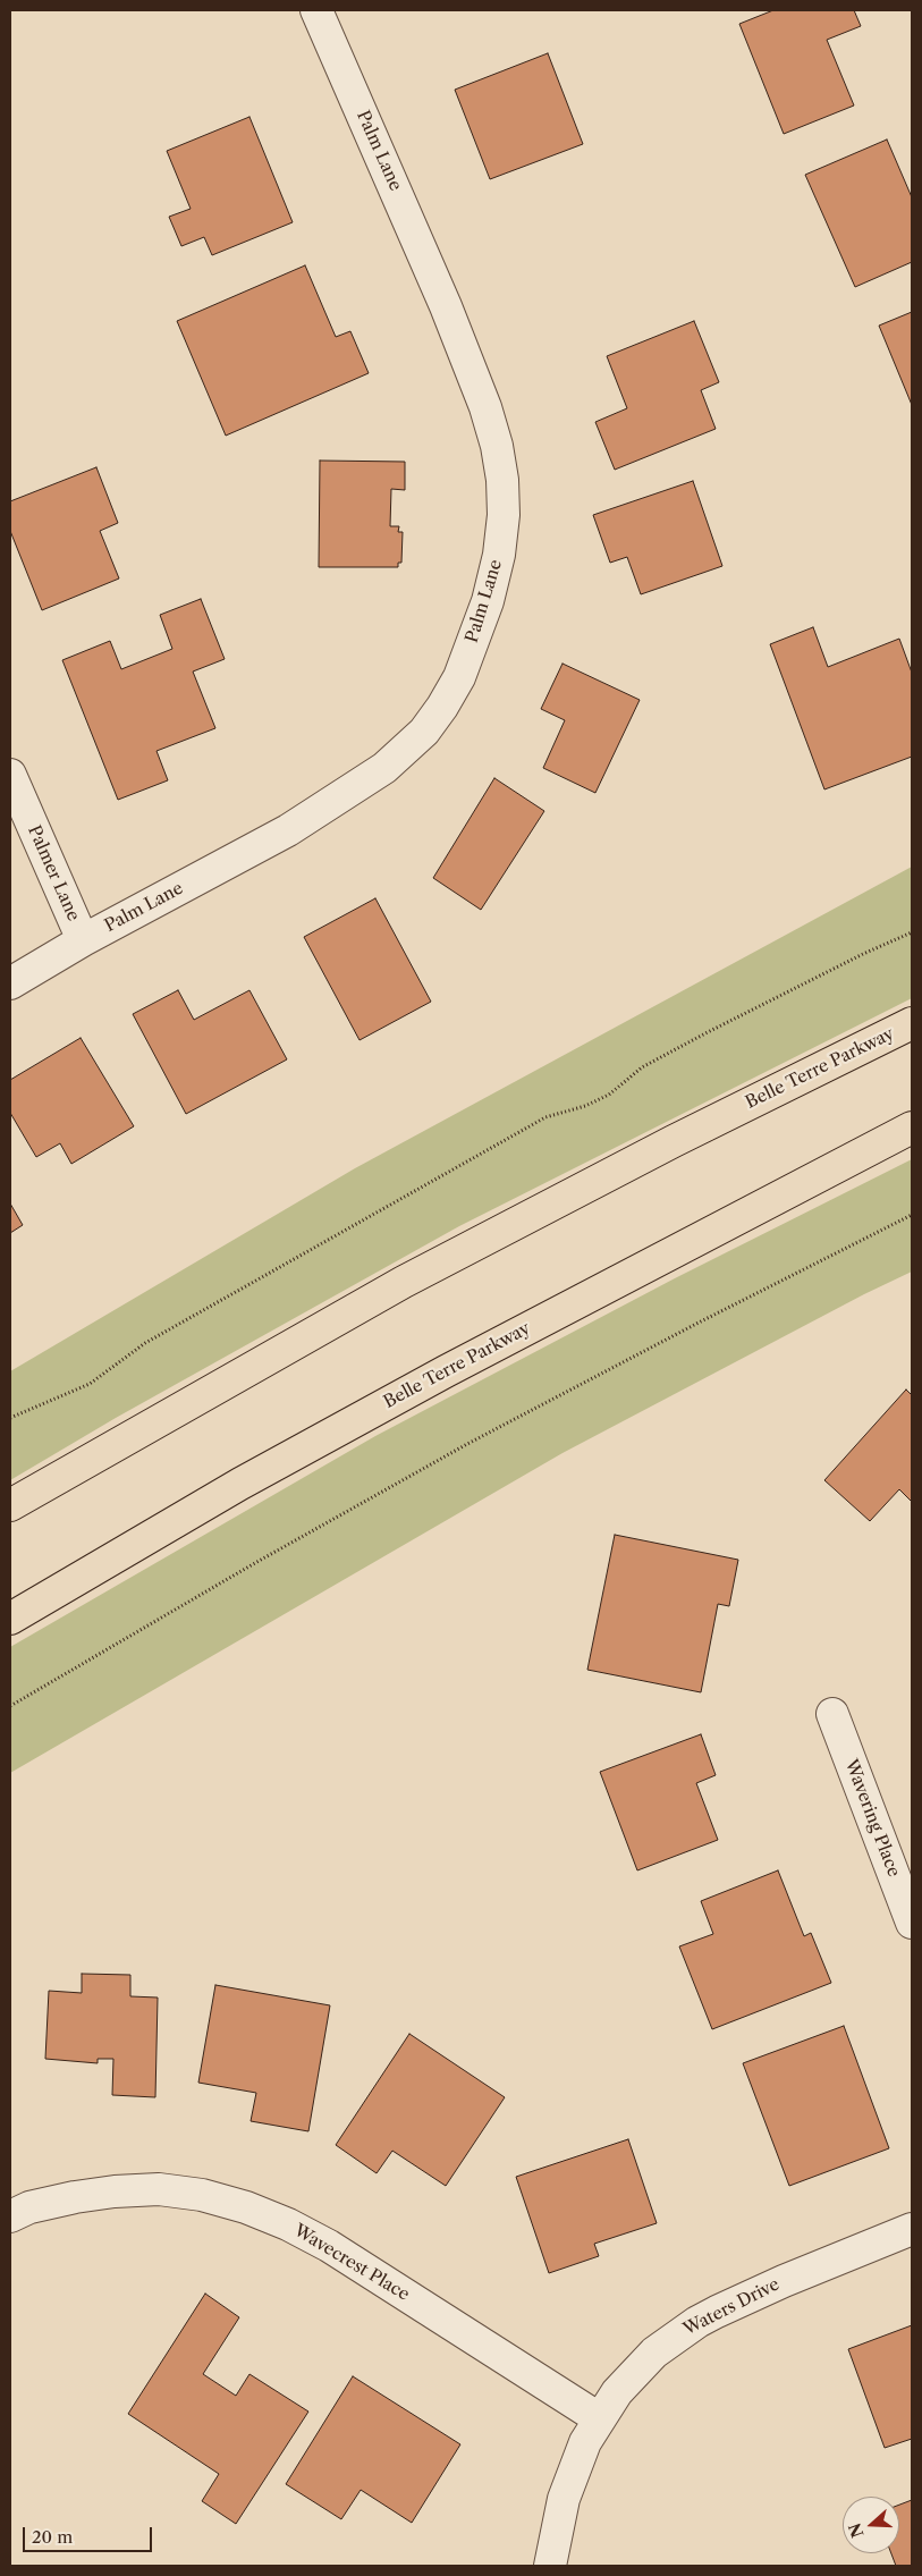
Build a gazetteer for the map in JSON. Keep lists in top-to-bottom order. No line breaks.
{"streets":{"main road":["Belle Terre Parkway"],"street":["Palm Lane","Palmer Lane","Wavering Place","Wavecrest Place","Waters Drive"]},"crossings":[["Palm Lane","Palmer Lane"],["Wavecrest Place","Waters Drive"]],"scale_bar":"20 m","north":"left"}
